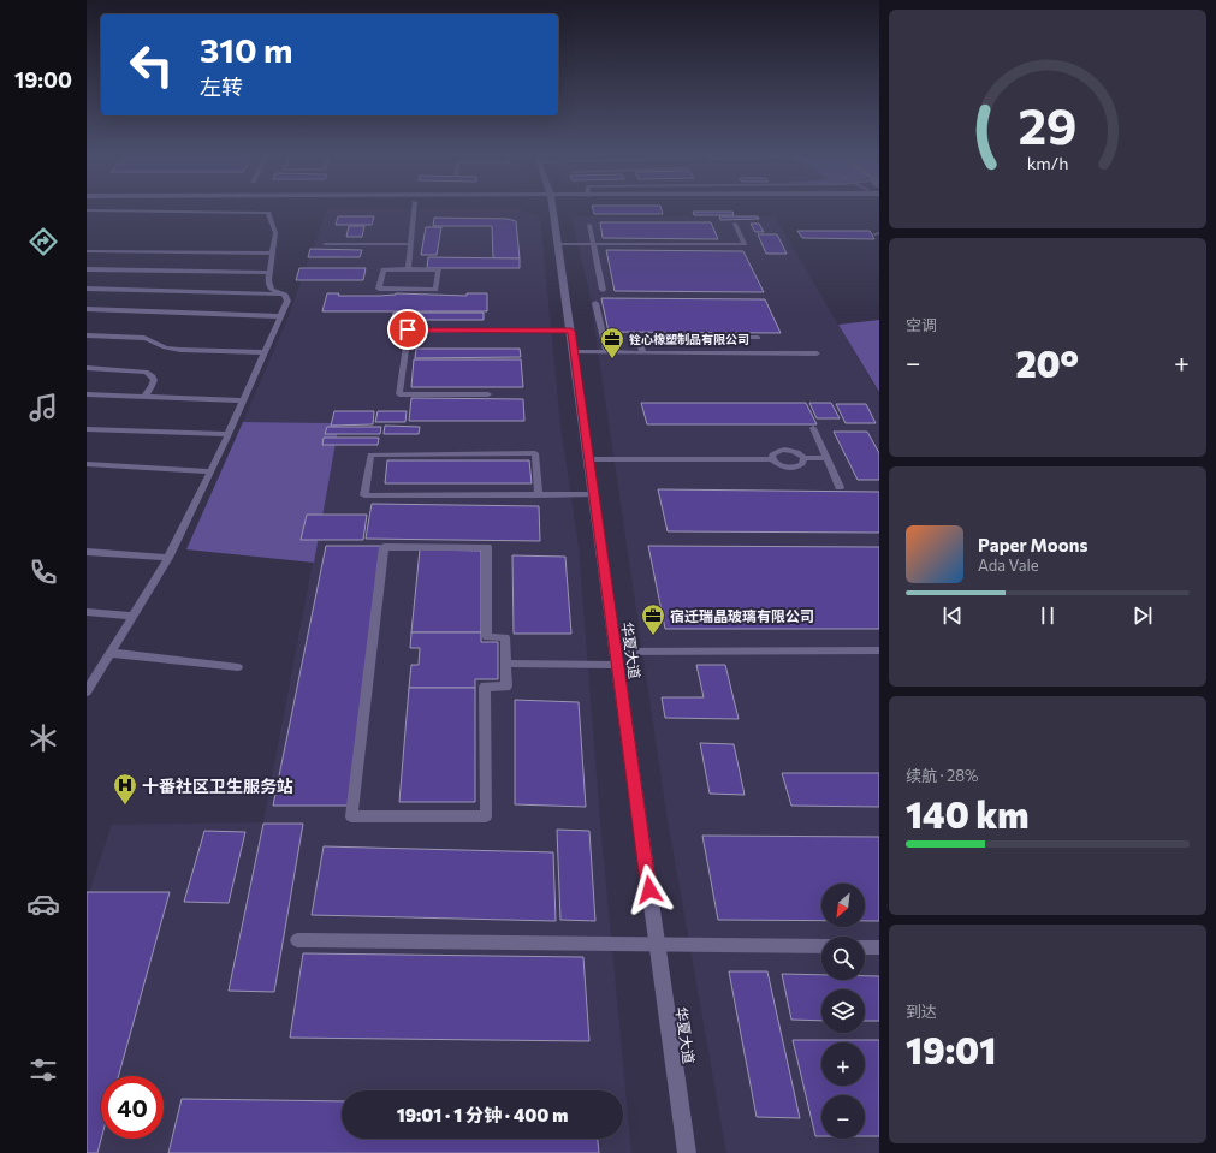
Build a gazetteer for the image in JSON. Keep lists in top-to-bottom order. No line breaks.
{"streets":{"street":["华夏大道"]},"places":{"office":["铨心橡塑制品有限公司","宿迁瑞晶玻璃有限公司"],"hospital":["十番社区卫生服务站"]},"north":"bottom left","page":{"tabs":"19:00","turn":["310 m","左转"],"tile":["空调",["续航 · 28%","140 km"],["到达","19:01"]],"heat":["−","20°","+"],"song":["Paper Moons","Ada Vale"],"map_buttons":["+","−"],"limit":"40","trip":"19:01 · 1 分钟 · 400 m","gauge":["29","km/h"]}}
